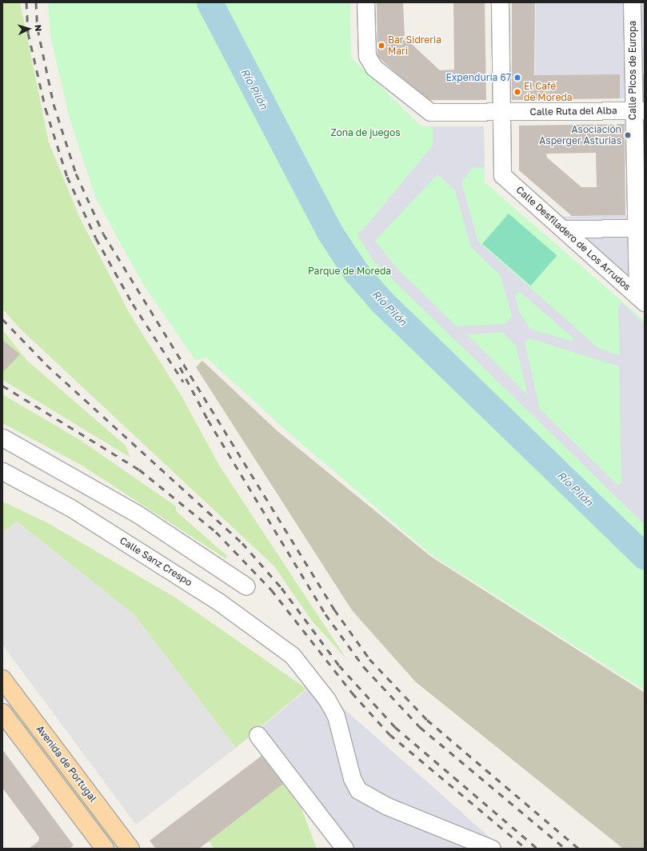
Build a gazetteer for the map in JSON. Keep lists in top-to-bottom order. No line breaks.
{"streets":{"main road":["Avenida de Portugal"],"street":["Calle Picos de Europa","Calle Ruta del Alba","Calle Desfiladero de Los Arrudos","Calle Sanz Crespo"]},"crossings":[["Calle Picos de Europa","Calle Ruta del Alba"],["Calle Picos de Europa","Calle Desfiladero de Los Arrudos"],["Calle Ruta del Alba","Calle Desfiladero de Los Arrudos"]],"water":["Río Pilón"],"parks":["Zona de juegos","Parque de Moreda"],"places":["Bar Sidreria Mari","Expenduria 67","El Café de Moreda","Asociación Asperger Asturias"],"north":"right"}
